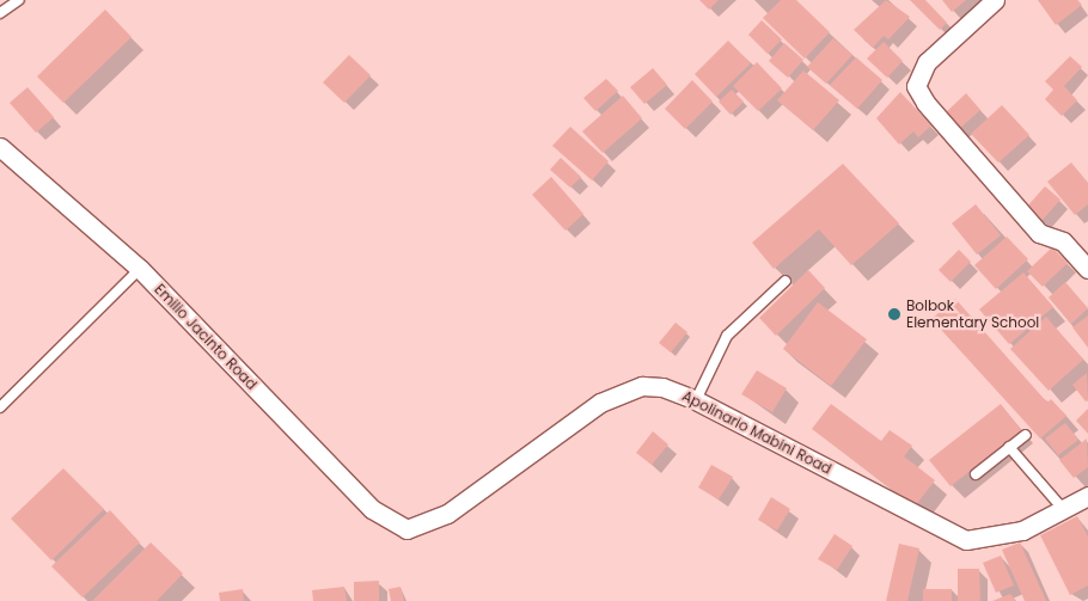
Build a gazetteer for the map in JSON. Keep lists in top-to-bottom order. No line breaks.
{"streets":{"street":["Emilio Jacinto Road","Apolinario Mabini Road"]},"crossings":[["Emilio Jacinto Road","Apolinario Mabini Road"]],"places":["Bolbok Elementary School"]}
